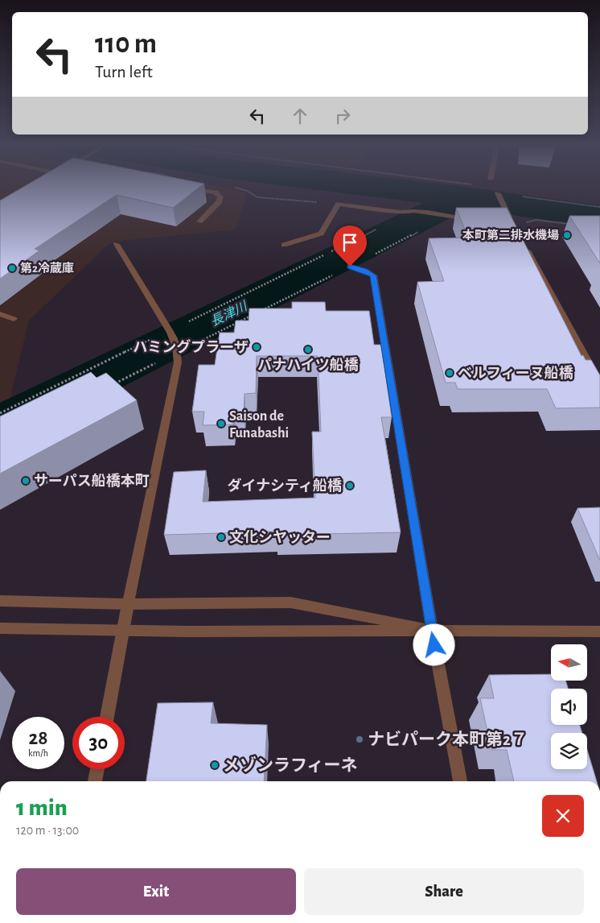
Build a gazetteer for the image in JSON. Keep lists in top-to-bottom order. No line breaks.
{"water":["長津川"],"places":["本町第二排水機場","第2冷蔵庫","ハミングプラーザ","パナハイツ船橋","ベルフィーヌ船橋","Saison de Funabashi","サーパス船橋本町","ダイナシティ船橋","文化シヤッター","ナビパーク本町第2７","メゾンラフィーネ"],"north":"left","page":{"turn":["110 m","Turn left"],"speed":"28 km/h","limit":"30","heading":["1 min","120 m · 13:00"],"buttons":["Exit","Share"]}}
